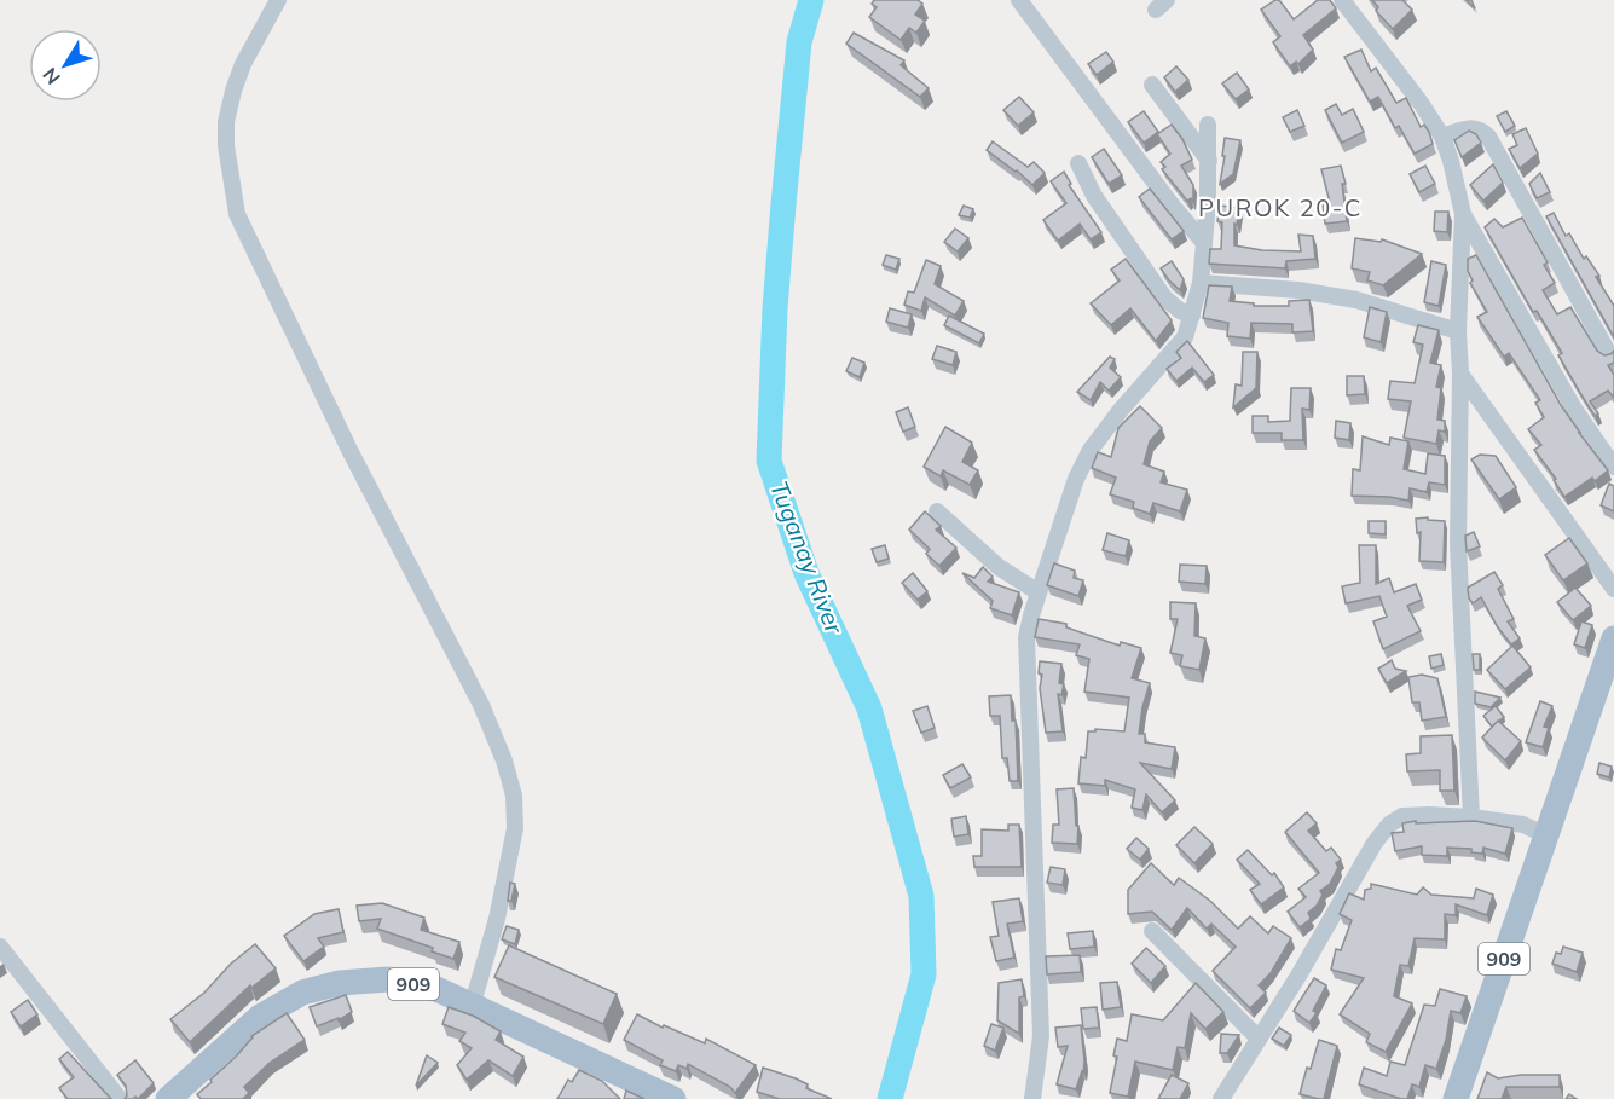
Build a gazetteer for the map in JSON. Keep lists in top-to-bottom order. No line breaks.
{"streets":{"main road":["909"]},"districts":["PUROK 20-C"],"water":["Tuganay River"],"north":"bottom left"}
